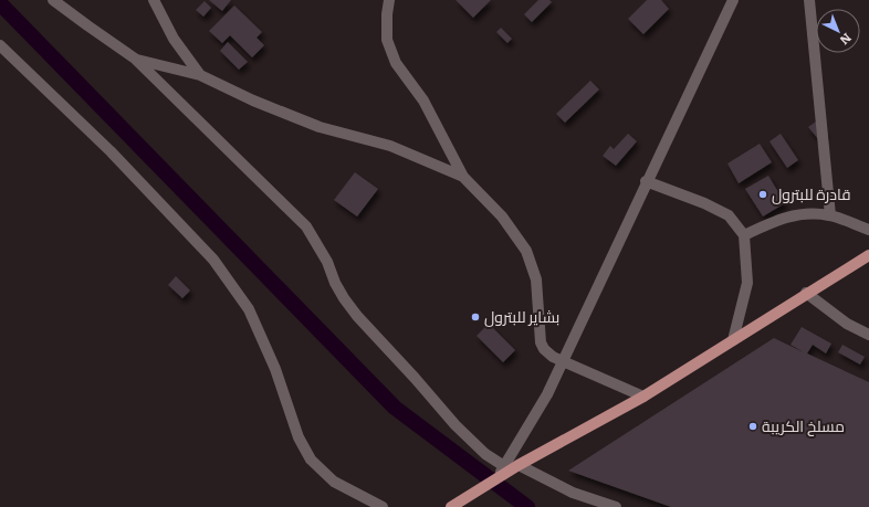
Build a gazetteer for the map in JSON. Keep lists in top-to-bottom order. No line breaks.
{"places":["قادرة للبترول","بشاير للبترول","مسلخ الكريبة"],"north":"bottom right"}
